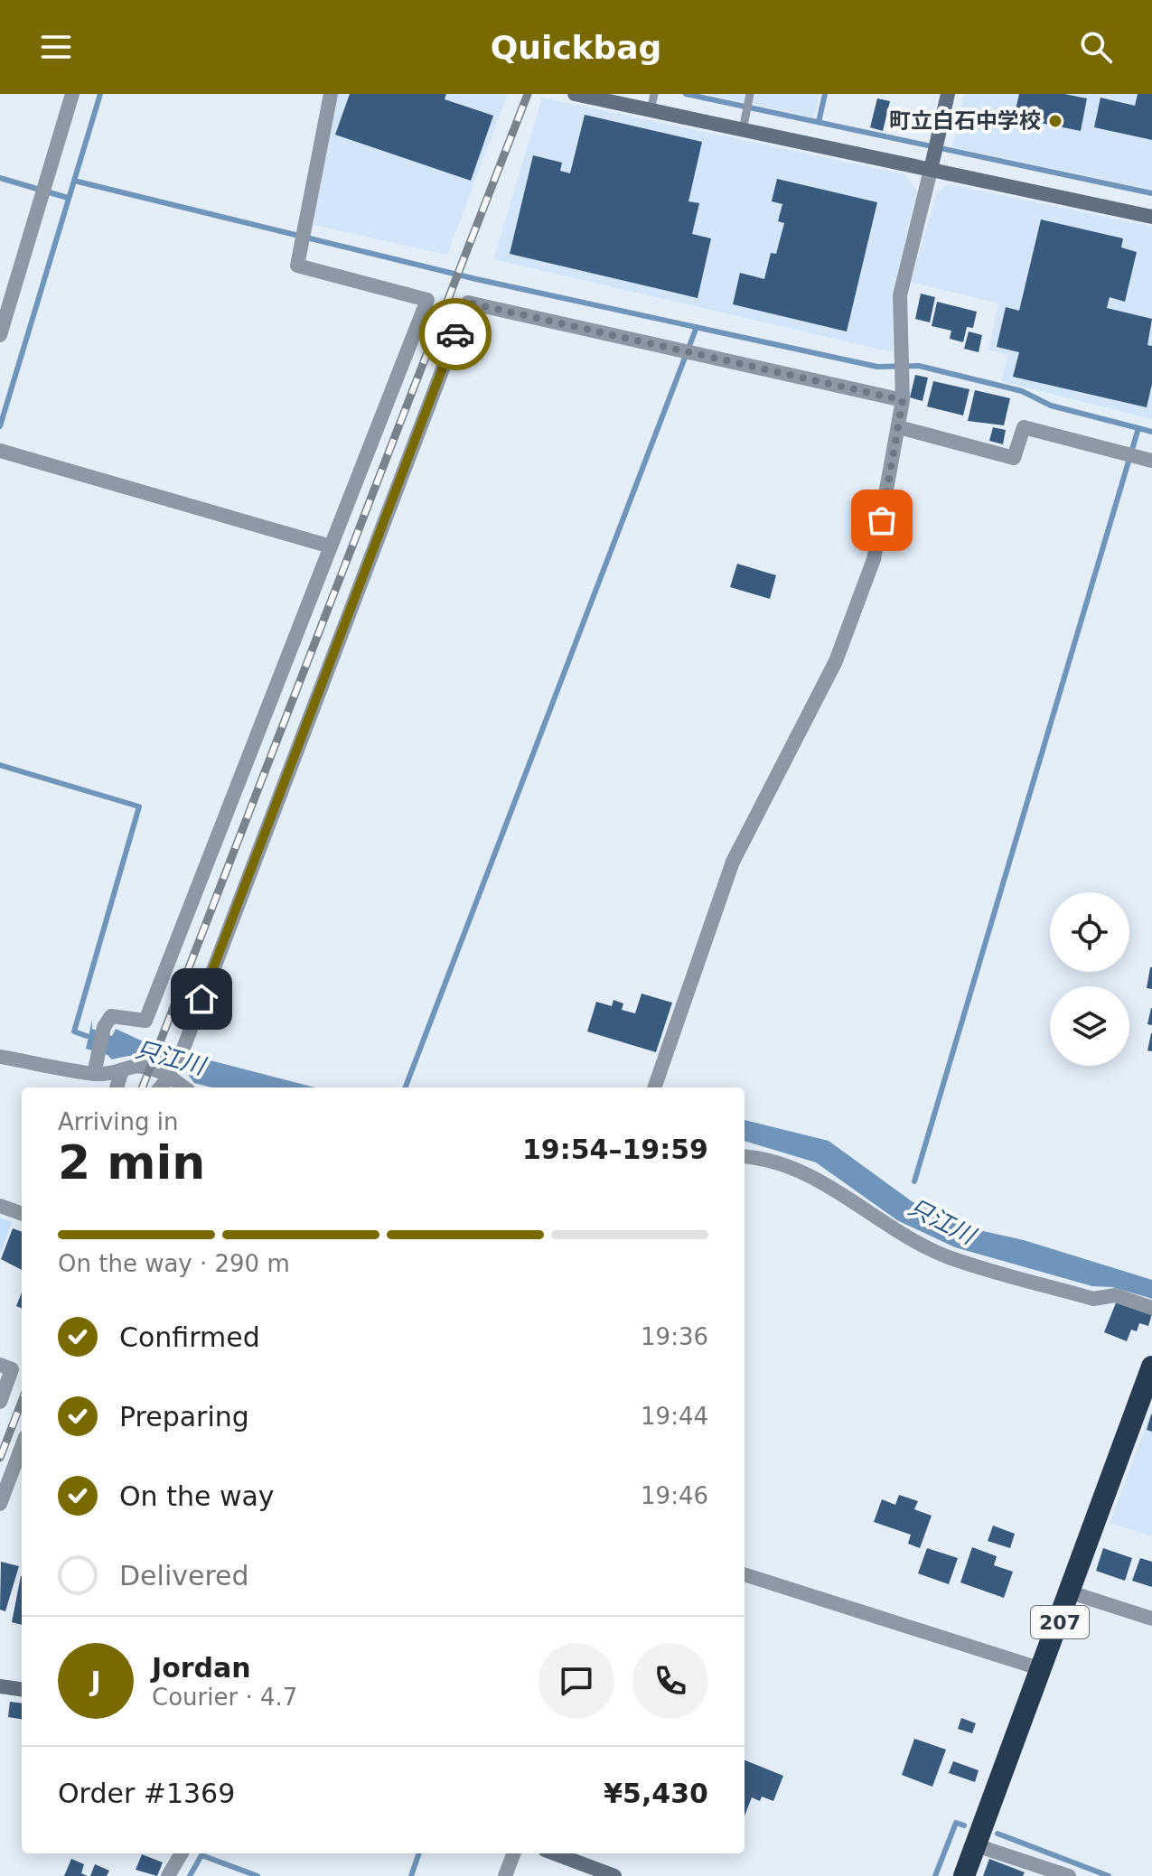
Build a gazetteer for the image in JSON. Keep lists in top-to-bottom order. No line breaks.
{"streets":{"highway":["207"]},"water":["只江川"],"places":["町立白石中学校"],"page":{"header":"Quickbag","heading":["2 min","Arriving in","19:54–19:59"],"panel":["Jordan","Courier · 4.7","Order #1369","¥5,430"],"bar":"On the way · 290 m","list":[["Confirmed","19:36"],["Preparing","19:44"],["On the way","19:46"],"Delivered"],"round":"J"}}
